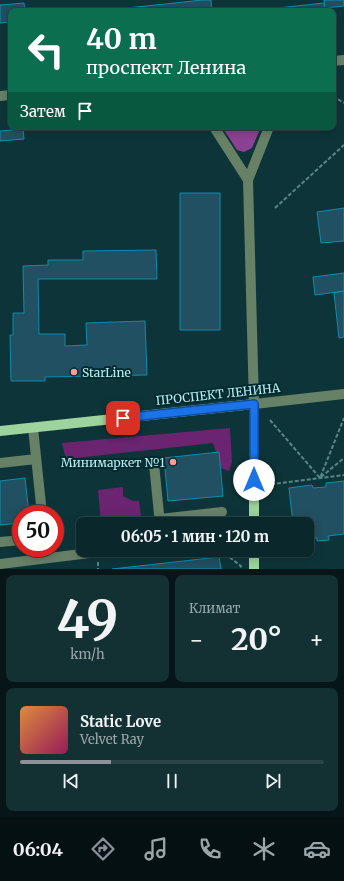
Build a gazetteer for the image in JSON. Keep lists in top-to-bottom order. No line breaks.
{"streets":{"main road":["ПРОСПЕКТ ЛЕНИНА"]},"places":["StarLine","Минимаркет №1"],"page":{"turn":["40 m","проспект Ленина"],"then":"Затем","limit":"50","trip":"06:05 · 1 мин · 120 m","tile":[["49","km/h"],"Климат"],"heat":["−","20°","+"],"song":["Static Love","Velvet Ray"],"tabs":"06:04"}}
